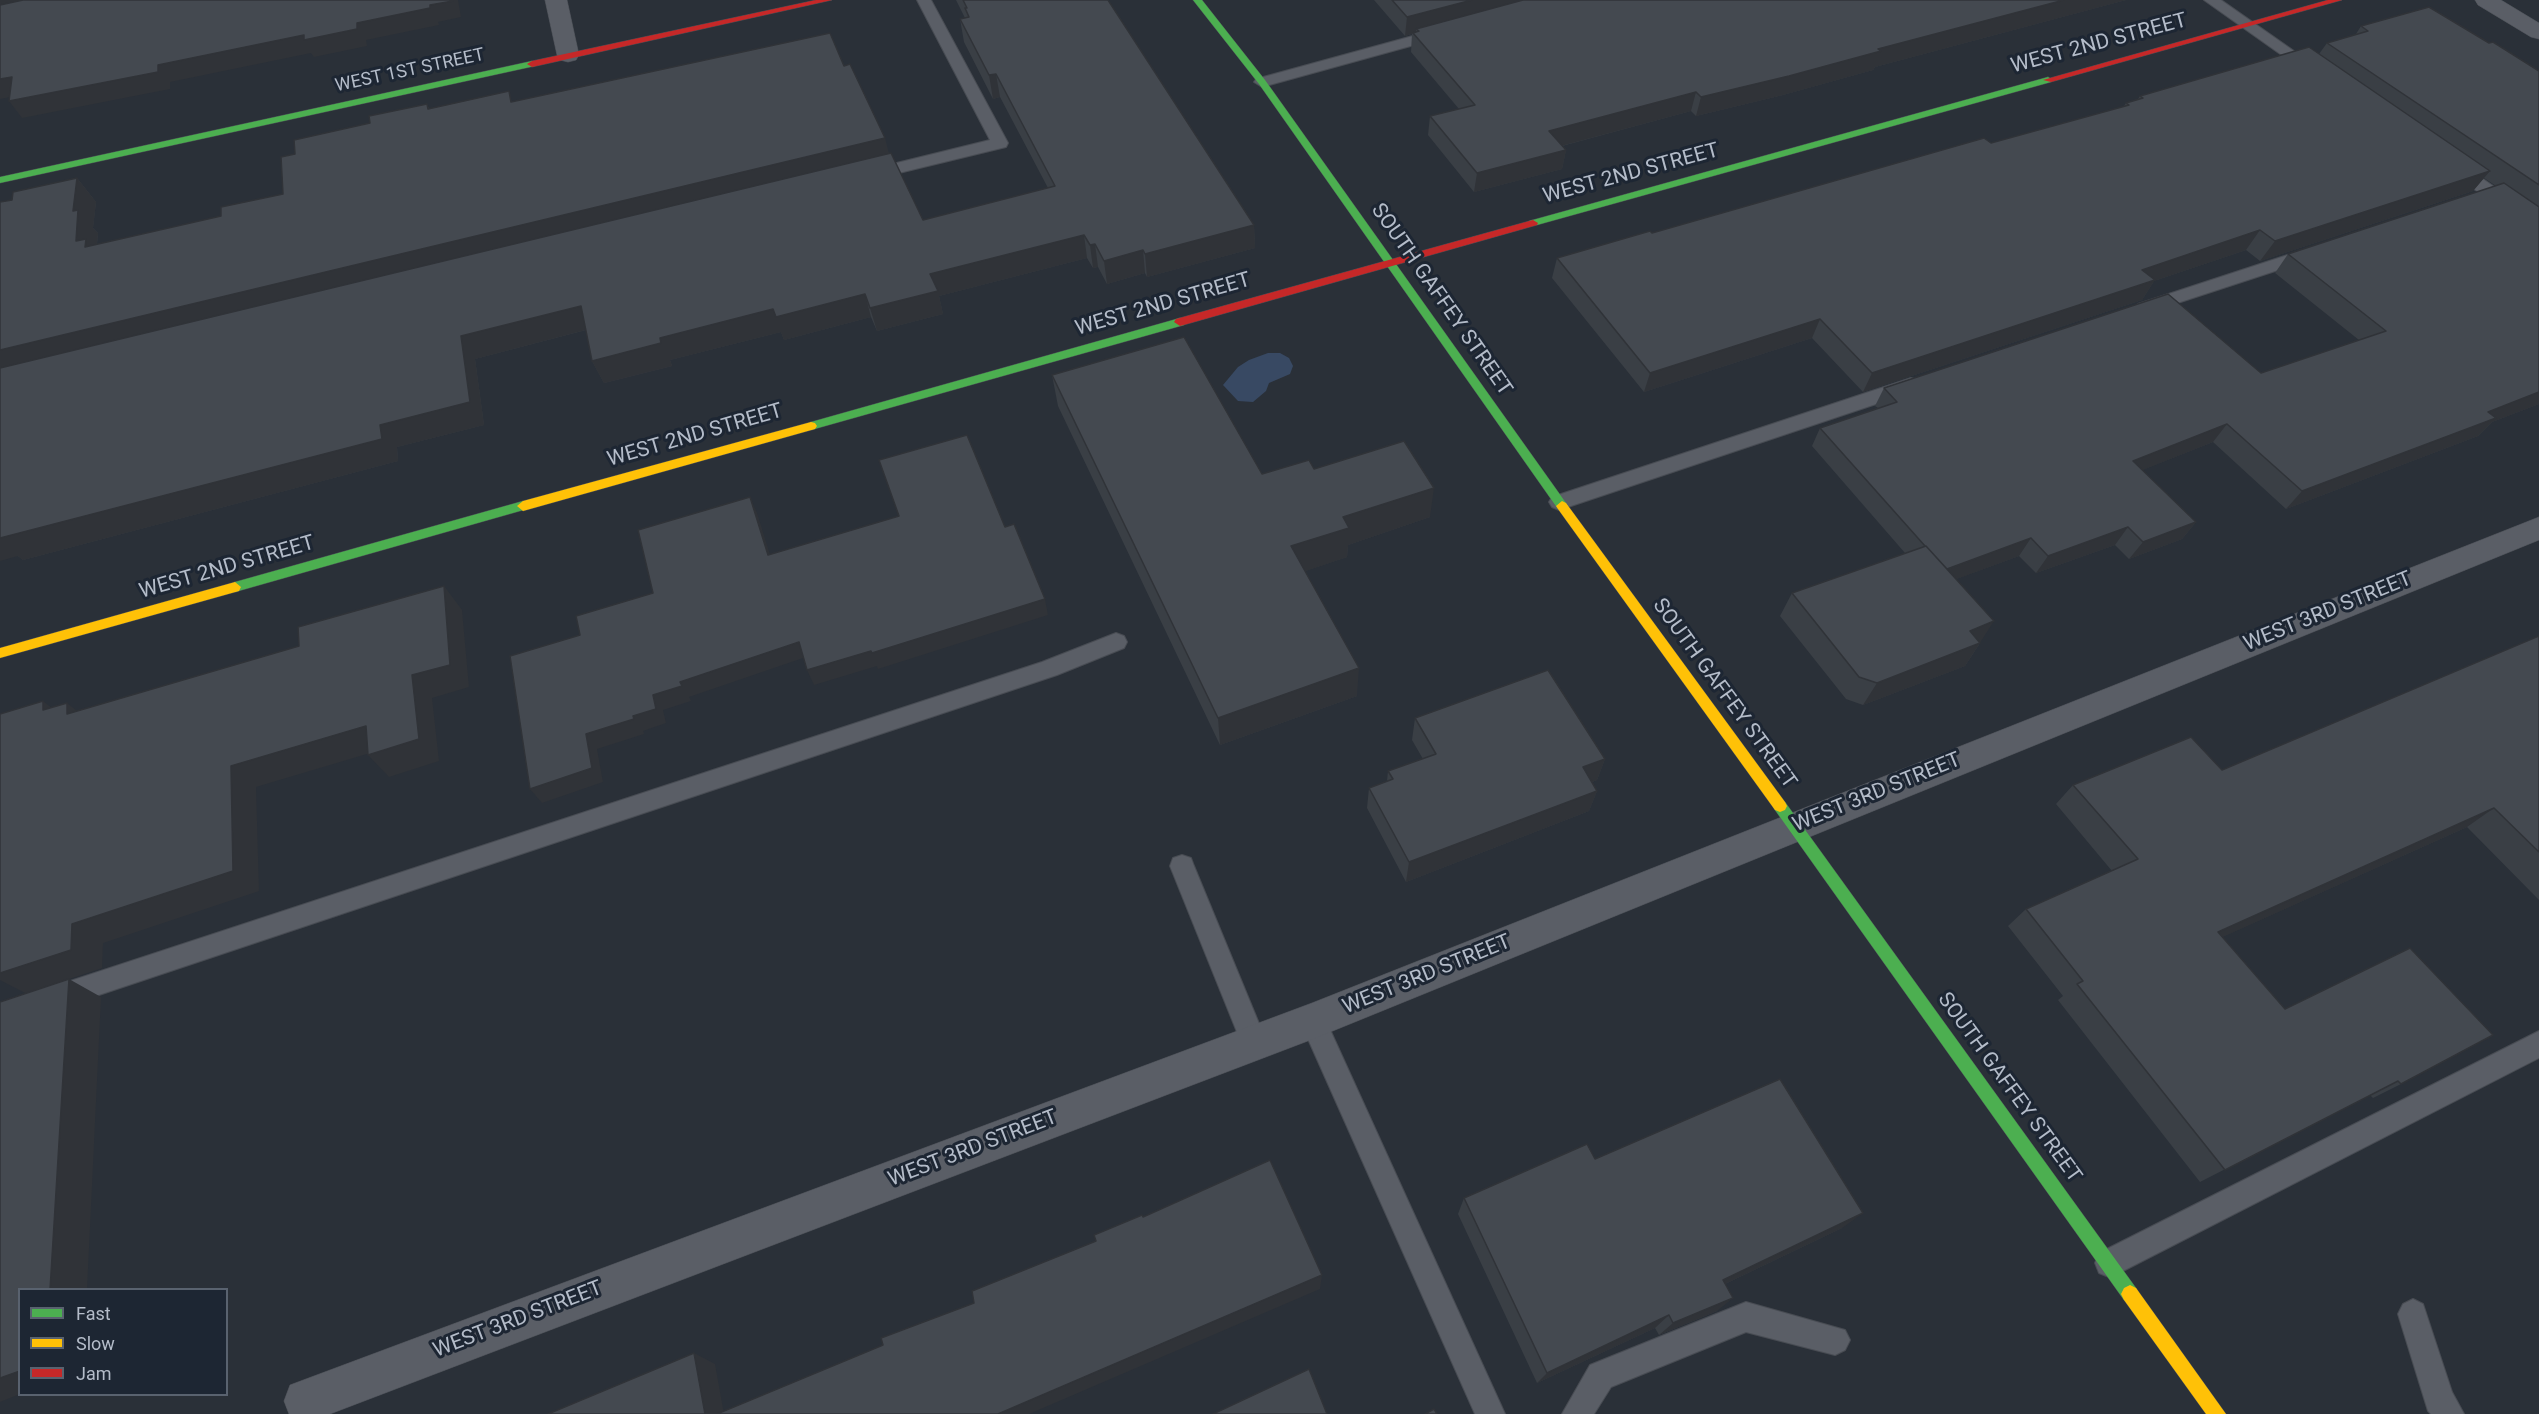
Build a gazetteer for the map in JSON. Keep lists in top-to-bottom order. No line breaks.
{"streets":{"street":["WEST 2ND STREET","WEST 1ST STREET","SOUTH GAFFEY STREET","WEST 3RD STREET"]},"crossings":[["WEST 2ND STREET","SOUTH GAFFEY STREET"],["SOUTH GAFFEY STREET","WEST 3RD STREET"]],"legend":["Fast","Slow","Jam"]}
